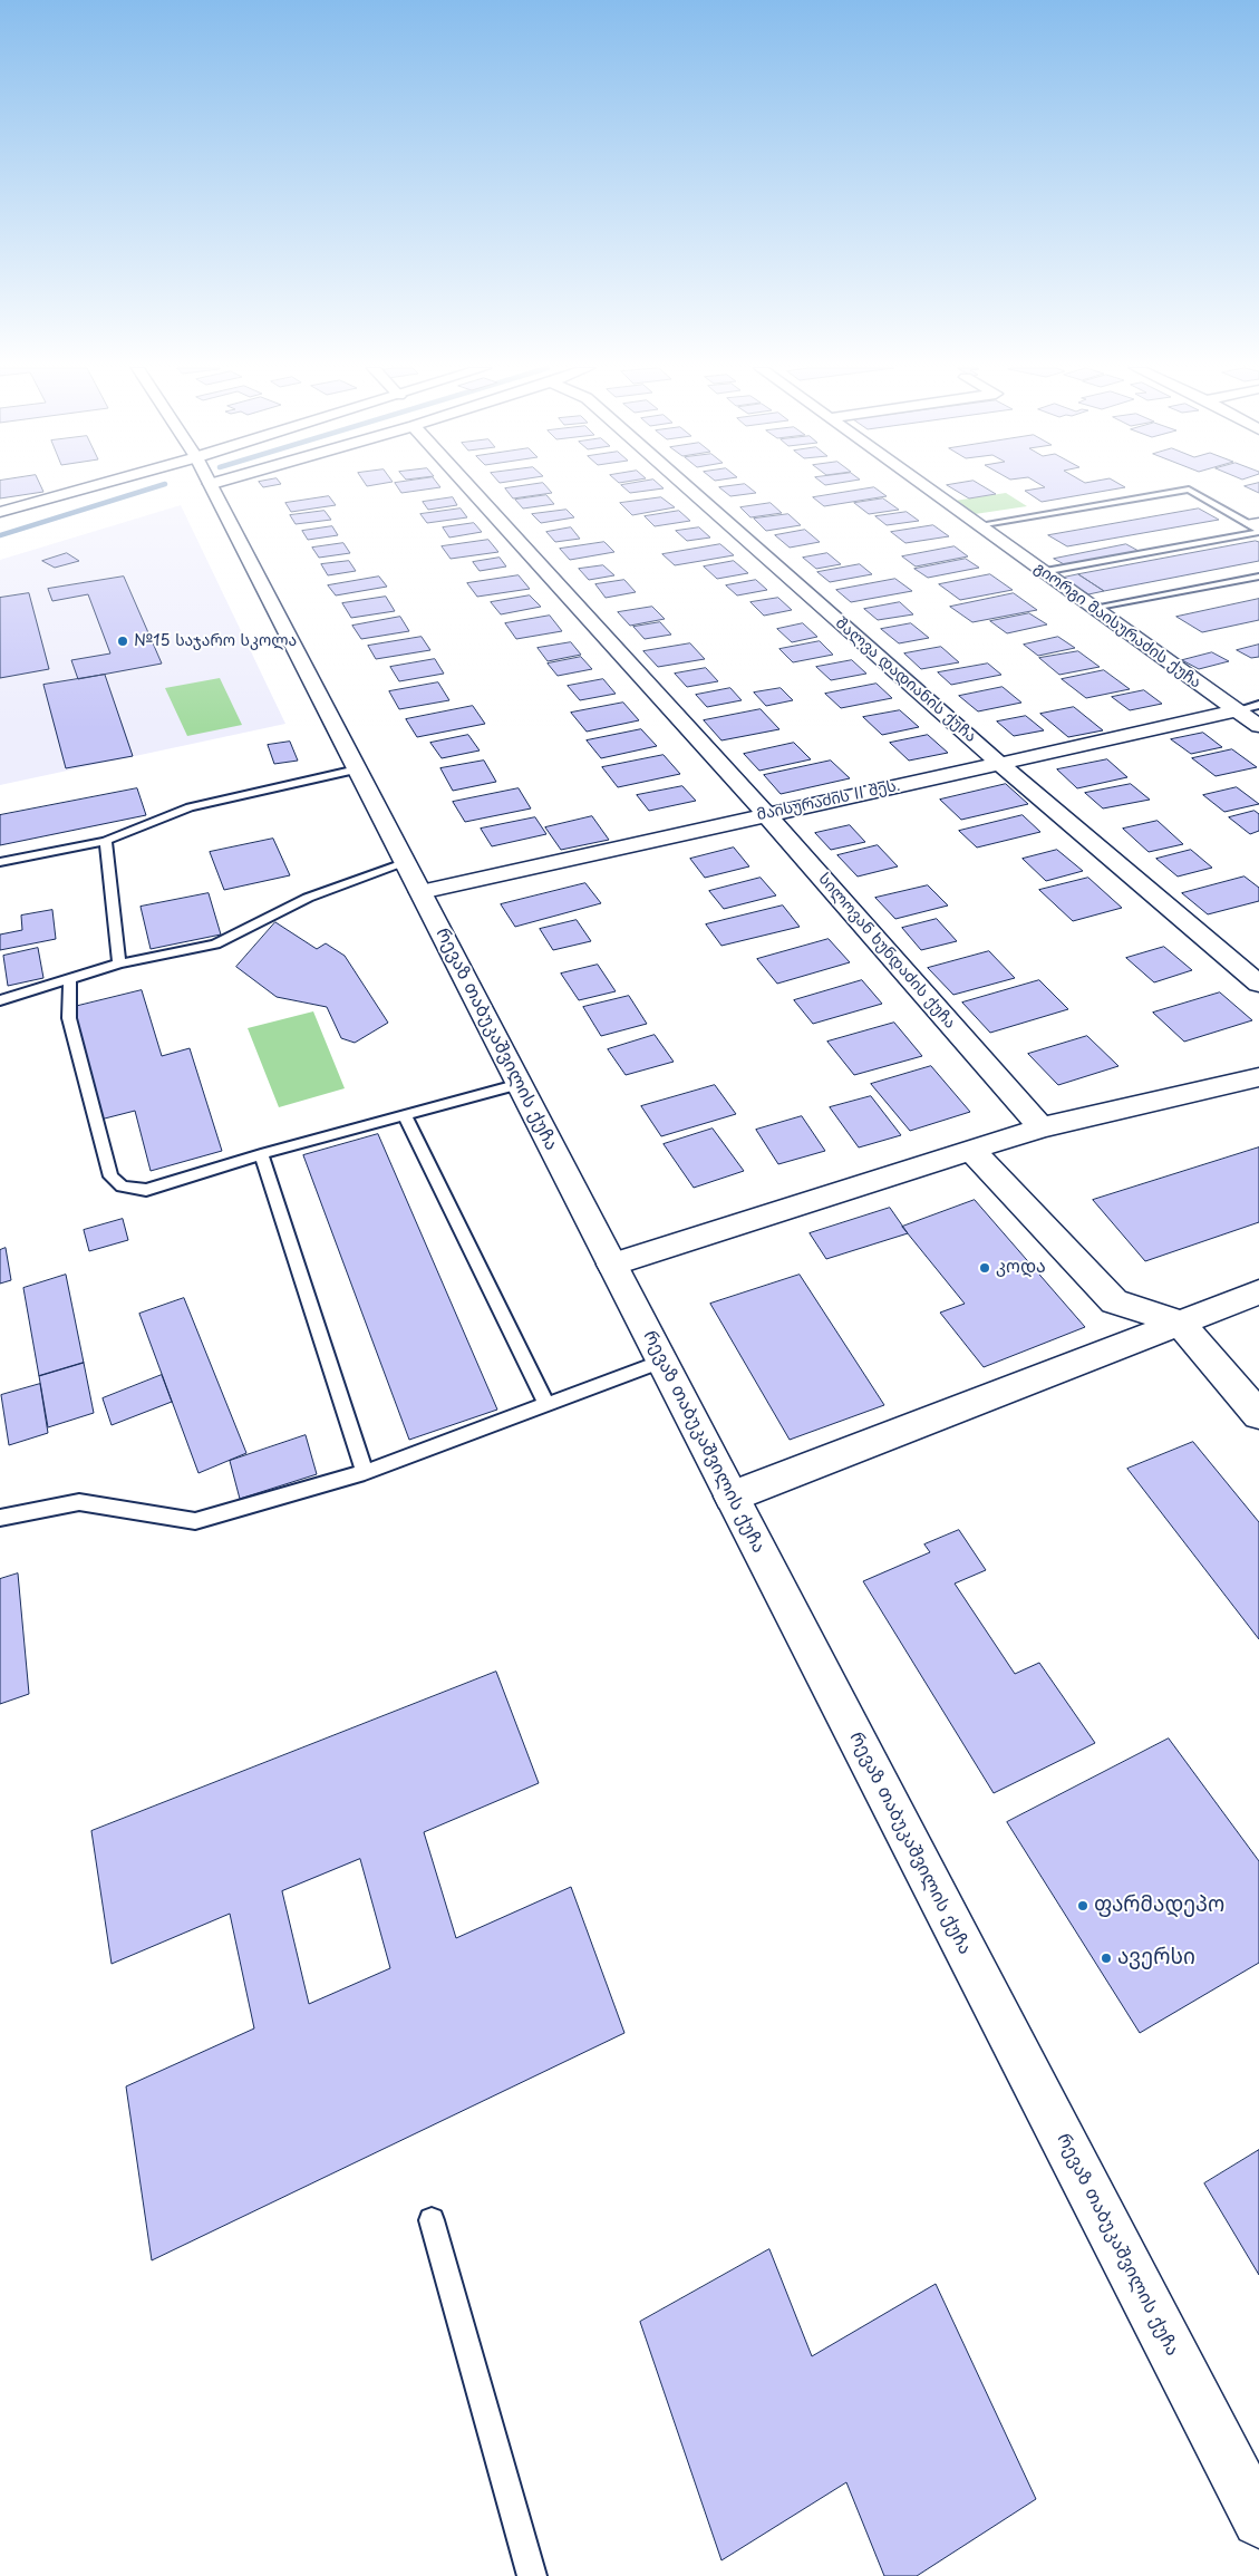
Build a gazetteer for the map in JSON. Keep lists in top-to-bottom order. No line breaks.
{"streets":{"street":["გიორგი მაისურაძის ქუჩა","შალვა დადიანის ქუჩა","მაისურაძის II შეს.","სილოვან ხუნდაძის ქუჩა","რევაზ თაბუკაშვილის ქუჩა"]},"crossings":[["გიორგი მაისურაძის ქუჩა","მაისურაძის II შეს."],["შალვა დადიანის ქუჩა","მაისურაძის II შეს."],["მაისურაძის II შეს.","სილოვან ხუნდაძის ქუჩა"],["მაისურაძის II შეს.","რევაზ თაბუკაშვილის ქუჩა"]],"places":["№15 საჯარო სკოლა","კოდა","ფარმადეპო","ავერსი"]}
